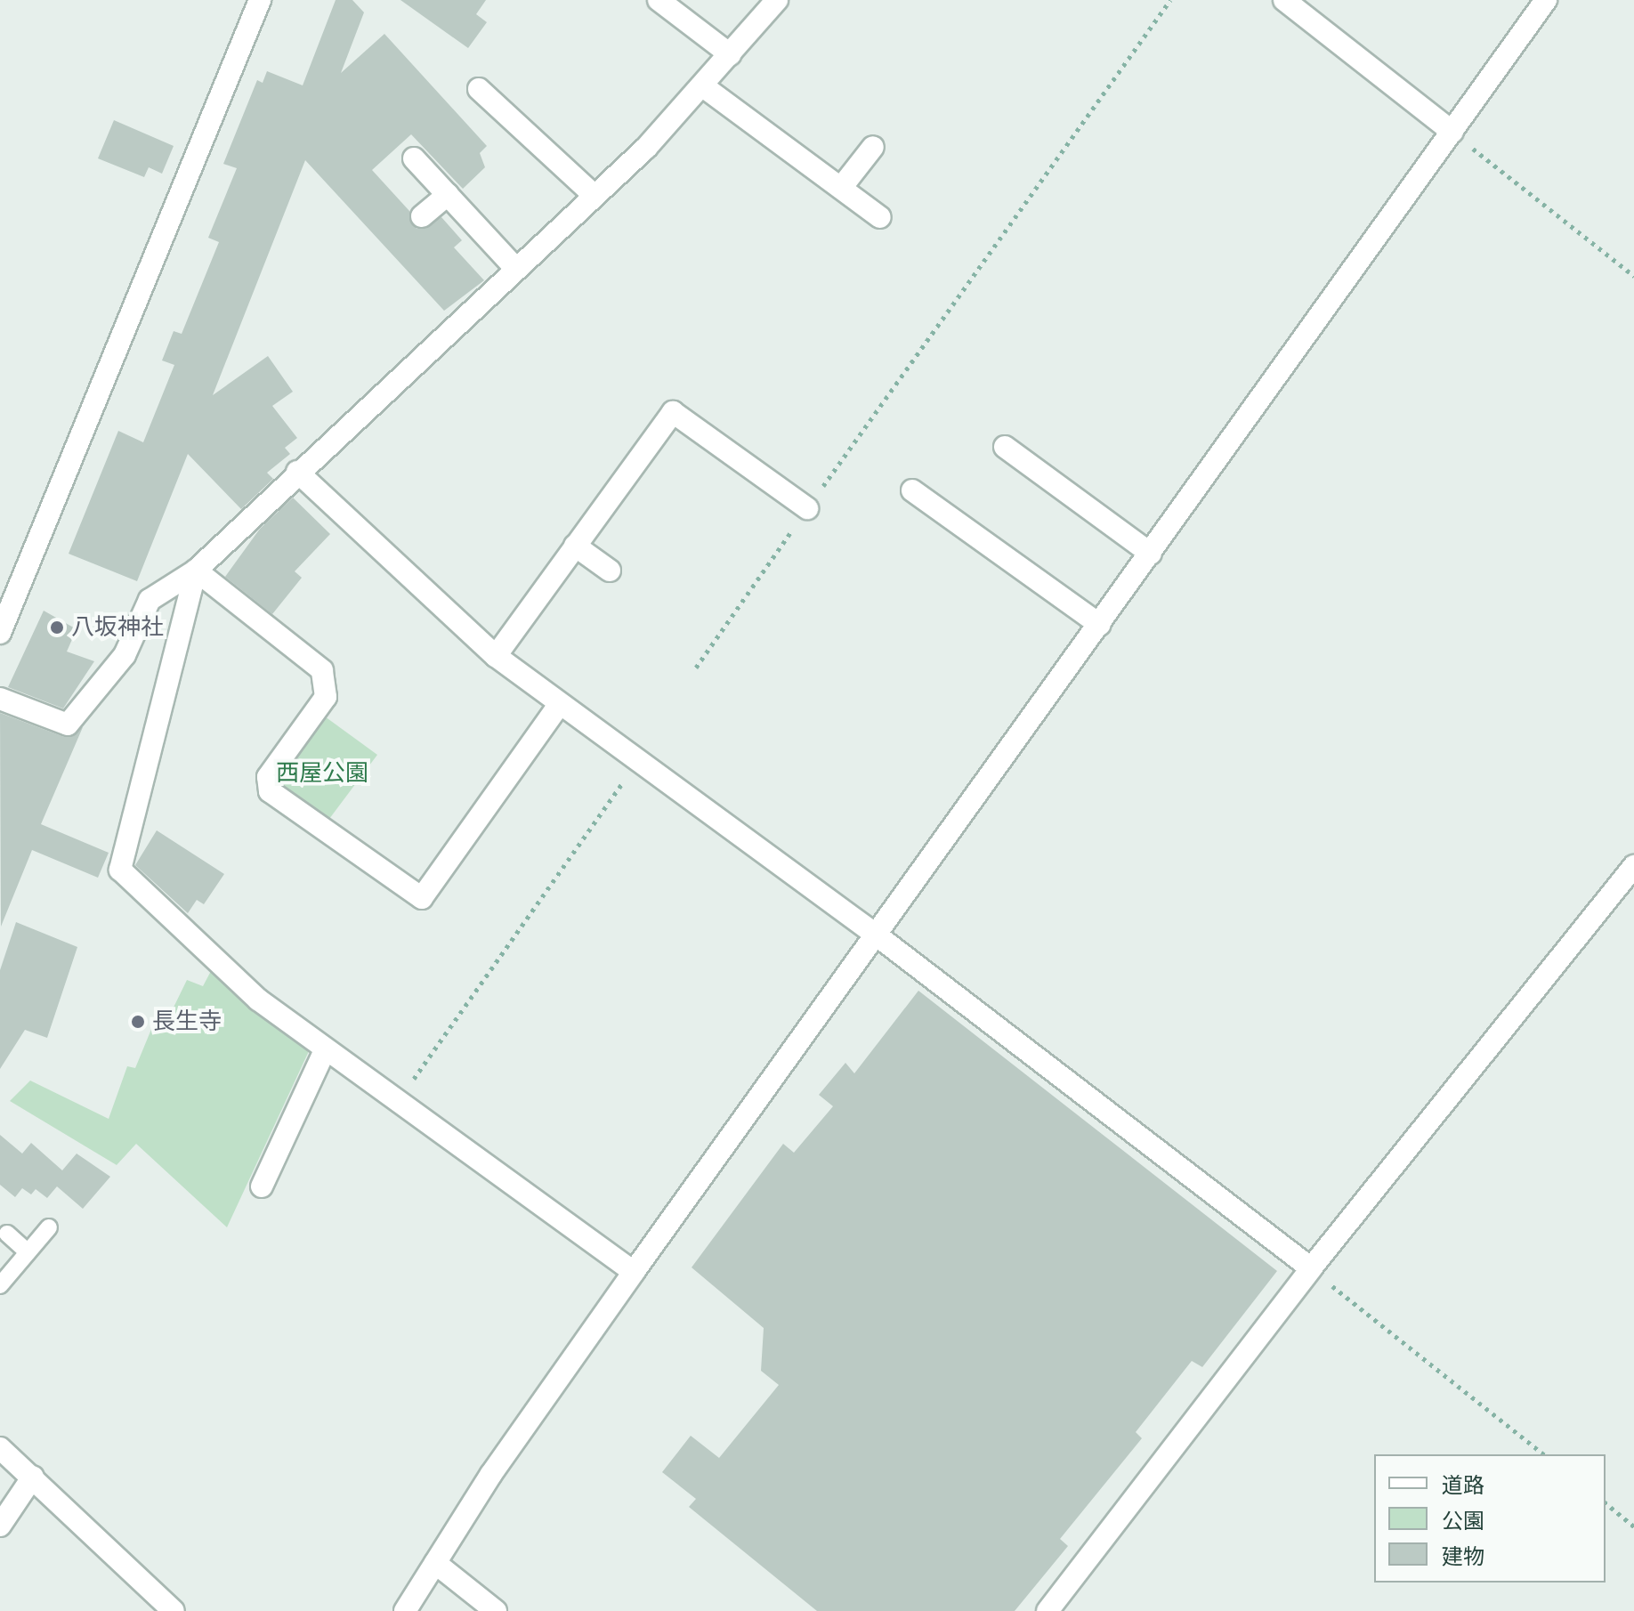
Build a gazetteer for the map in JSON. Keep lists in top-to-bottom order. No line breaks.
{"parks":["西屋公園"],"places":["八坂神社","長生寺"],"legend":["道路","公園","建物"]}
